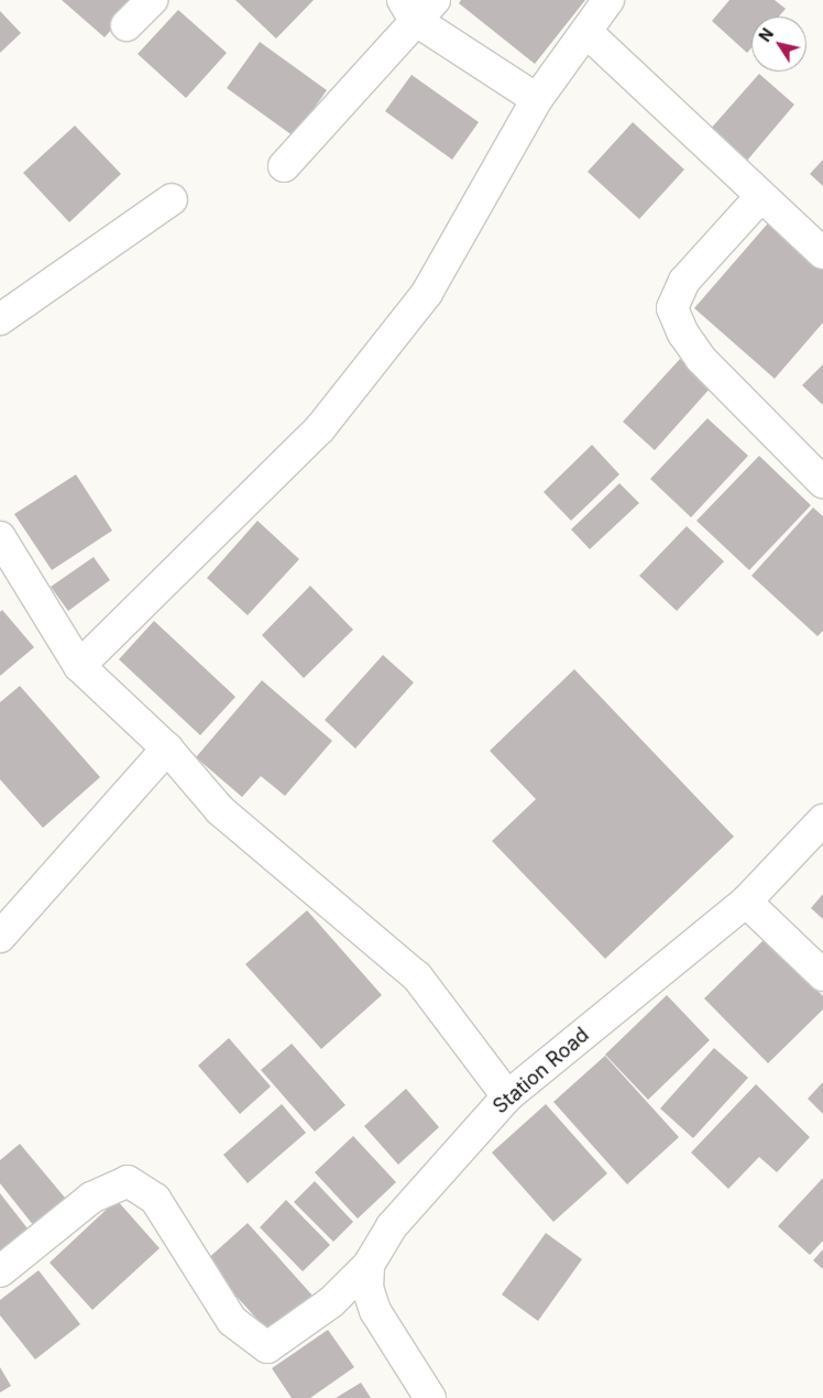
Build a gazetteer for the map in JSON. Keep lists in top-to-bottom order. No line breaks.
{"streets":{"street":["Station Road"]},"north":"top left"}
